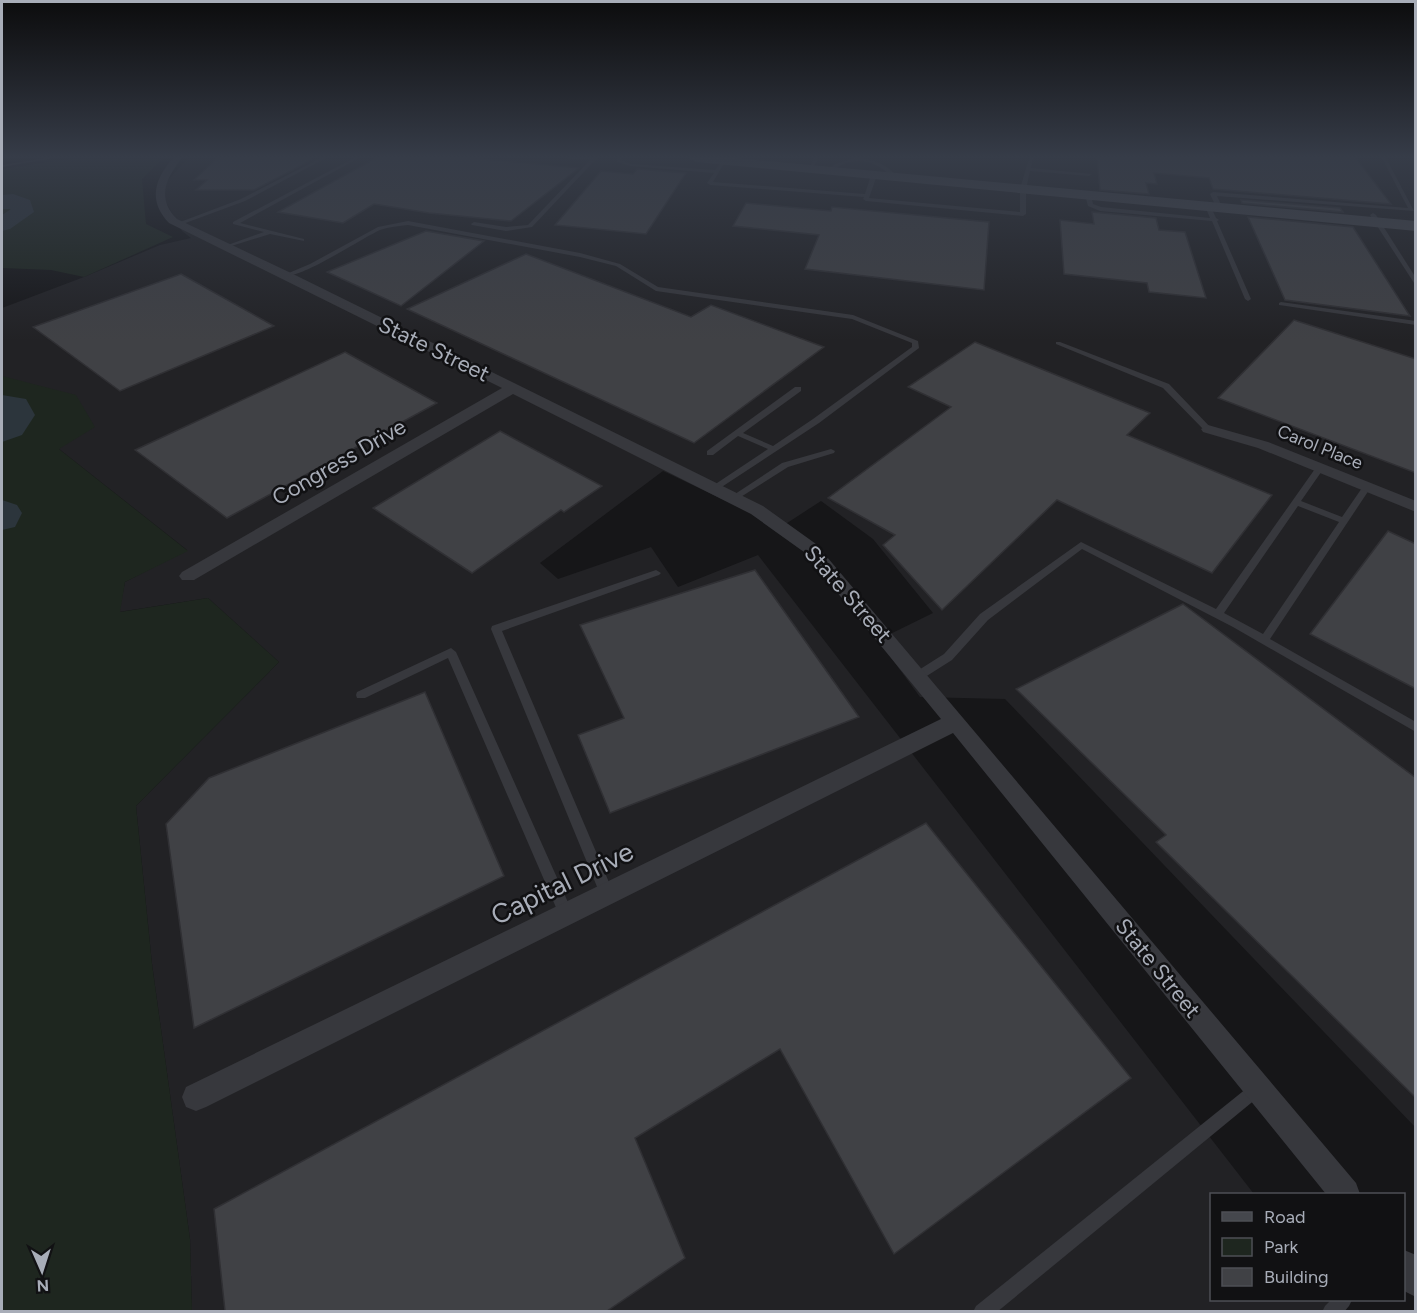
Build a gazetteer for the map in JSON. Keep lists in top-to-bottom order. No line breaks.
{"streets":{"street":["State Street","Carol Place","Congress Drive","Capital Drive"]},"crossings":[["State Street","Congress Drive"],["State Street","Capital Drive"]],"legend":["Road","Park","Building"],"north":"bottom"}
